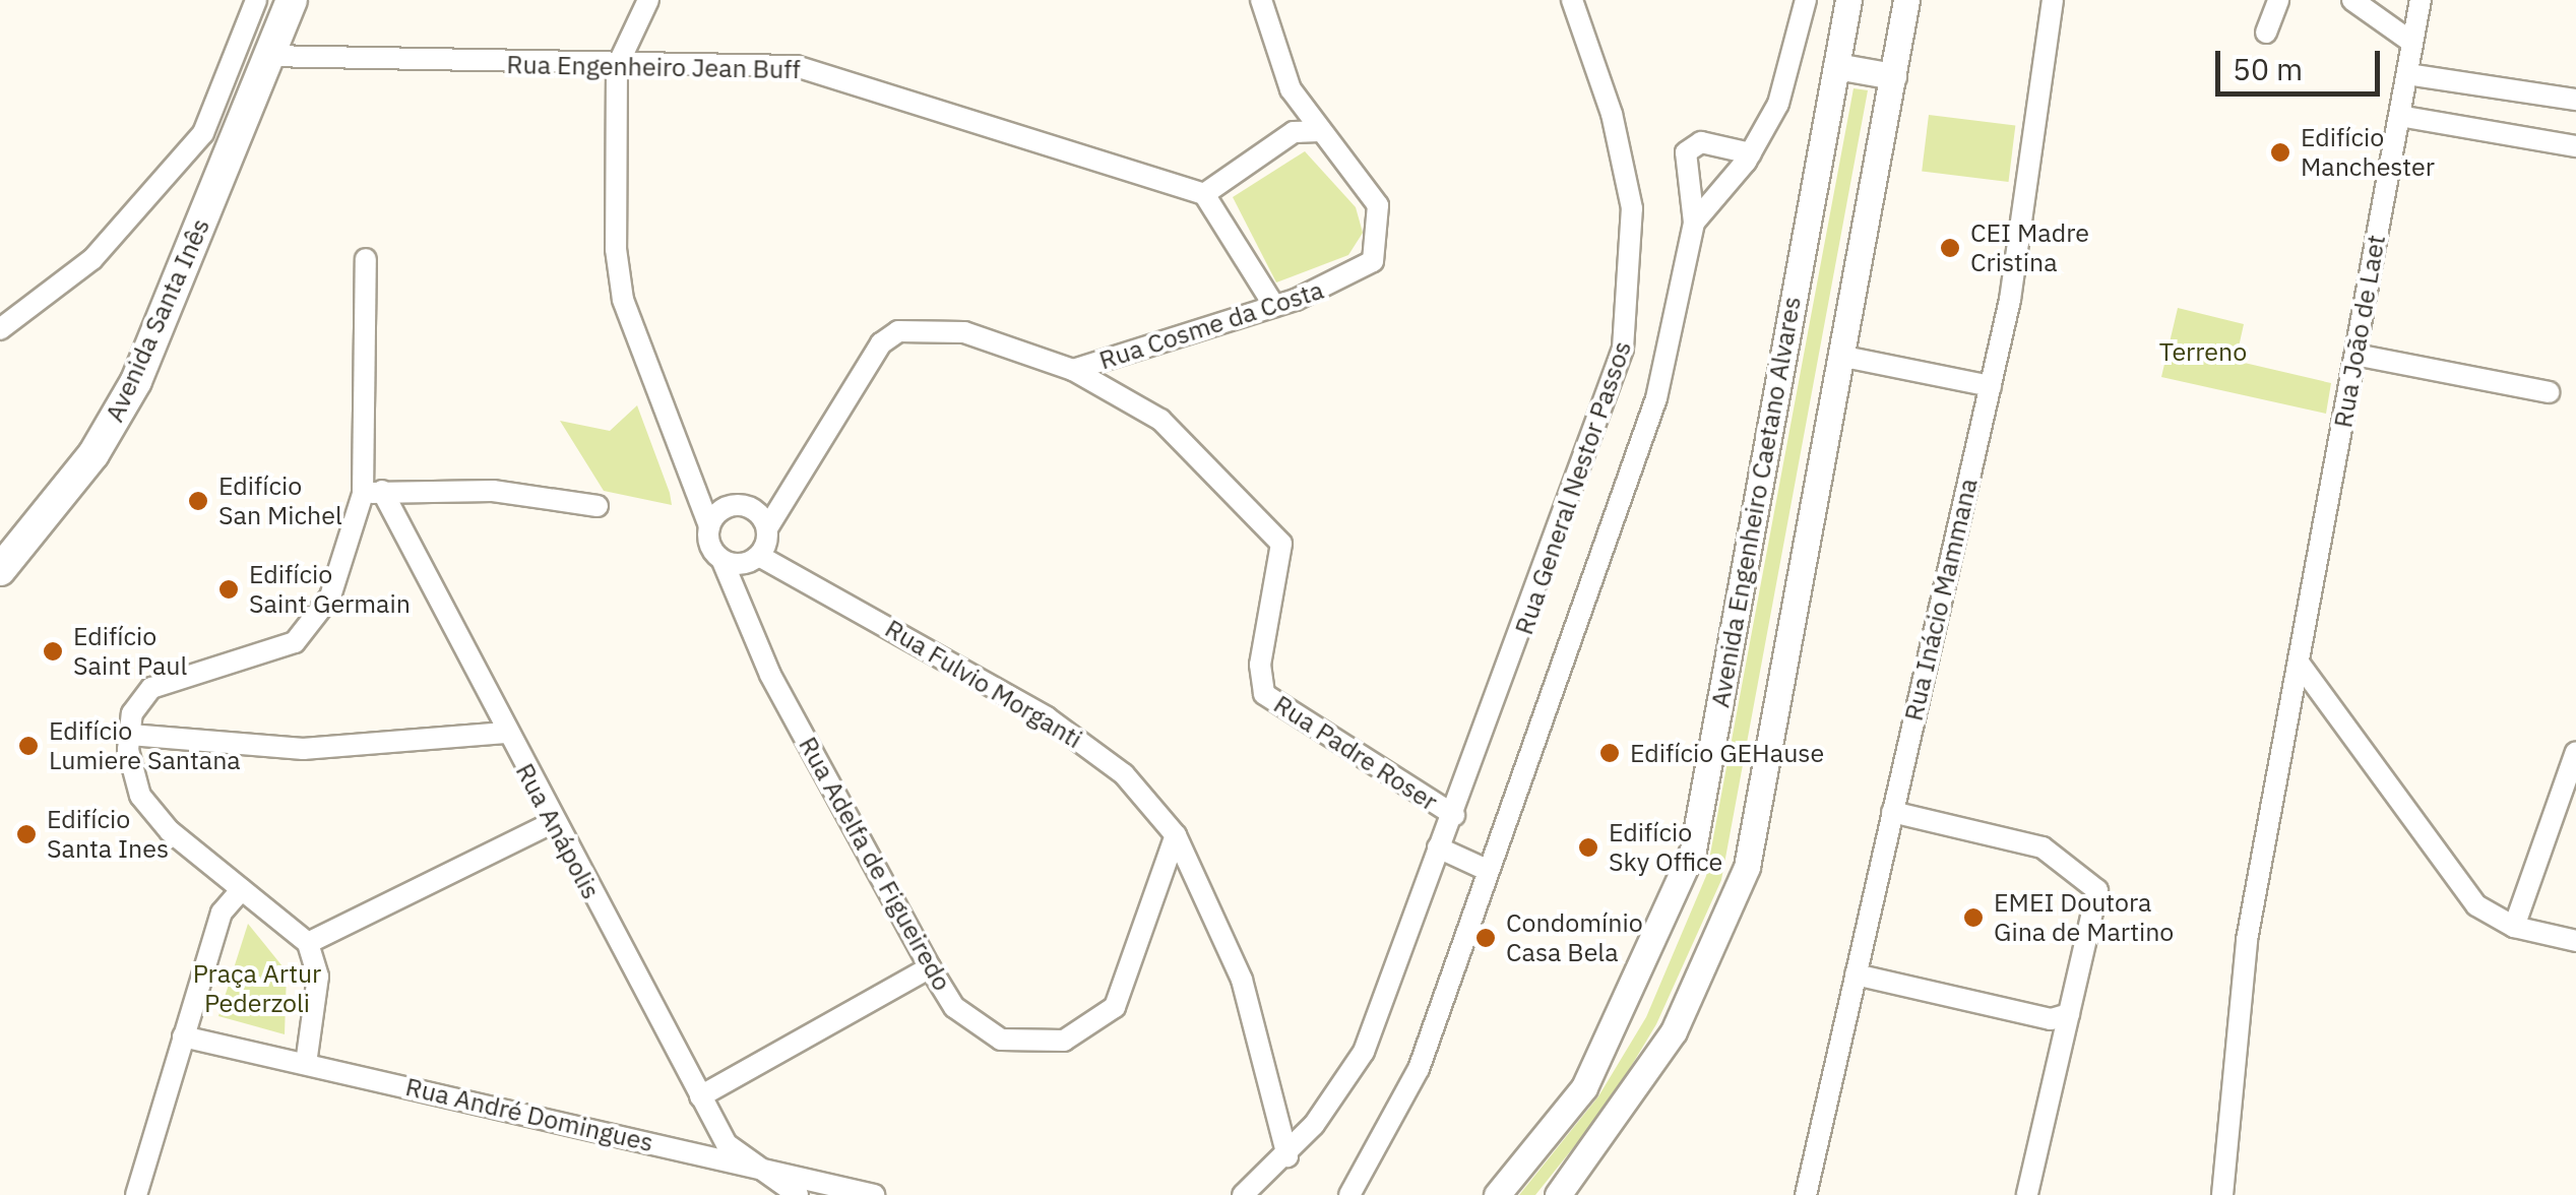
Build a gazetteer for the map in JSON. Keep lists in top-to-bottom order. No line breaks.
{"streets":{"main road":["Avenida Santa Inês"],"street":["Rua Engenheiro Jean Buff","Rua Cosme da Costa","Rua João de Laet","Rua General Nestor Passos","Avenida Engenheiro Caetano Alvares","Rua Inácio Mammana","Rua Fulvio Morganti","Rua Padre Roser","Rua Anápolis","Rua Adelfa de Figueiredo","Rua André Domingues"]},"crossings":[["Rua Engenheiro Jean Buff","Avenida Santa Inês"],["Rua Engenheiro Jean Buff","Rua Cosme da Costa"],["Rua Cosme da Costa","Rua Padre Roser"],["Rua General Nestor Passos","Rua Fulvio Morganti"],["Rua General Nestor Passos","Rua Padre Roser"],["Rua Fulvio Morganti","Rua Padre Roser"],["Rua Fulvio Morganti","Rua Adelfa de Figueiredo"],["Rua Anápolis","Rua André Domingues"]],"parks":["Terreno","Praça Artur Pederzoli"],"places":["Edifício Manchester","CEI Madre Cristina","Edifício San Michel","Edifício Saint Germain","Edifício Saint Paul","Edifício Lumiere Santana","Edifício GEHause","Edifício Santa Ines","Edifício Sky Office","EMEI Doutora Gina de Martino","Condomínio Casa Bela"],"scale_bar":"50 m"}
